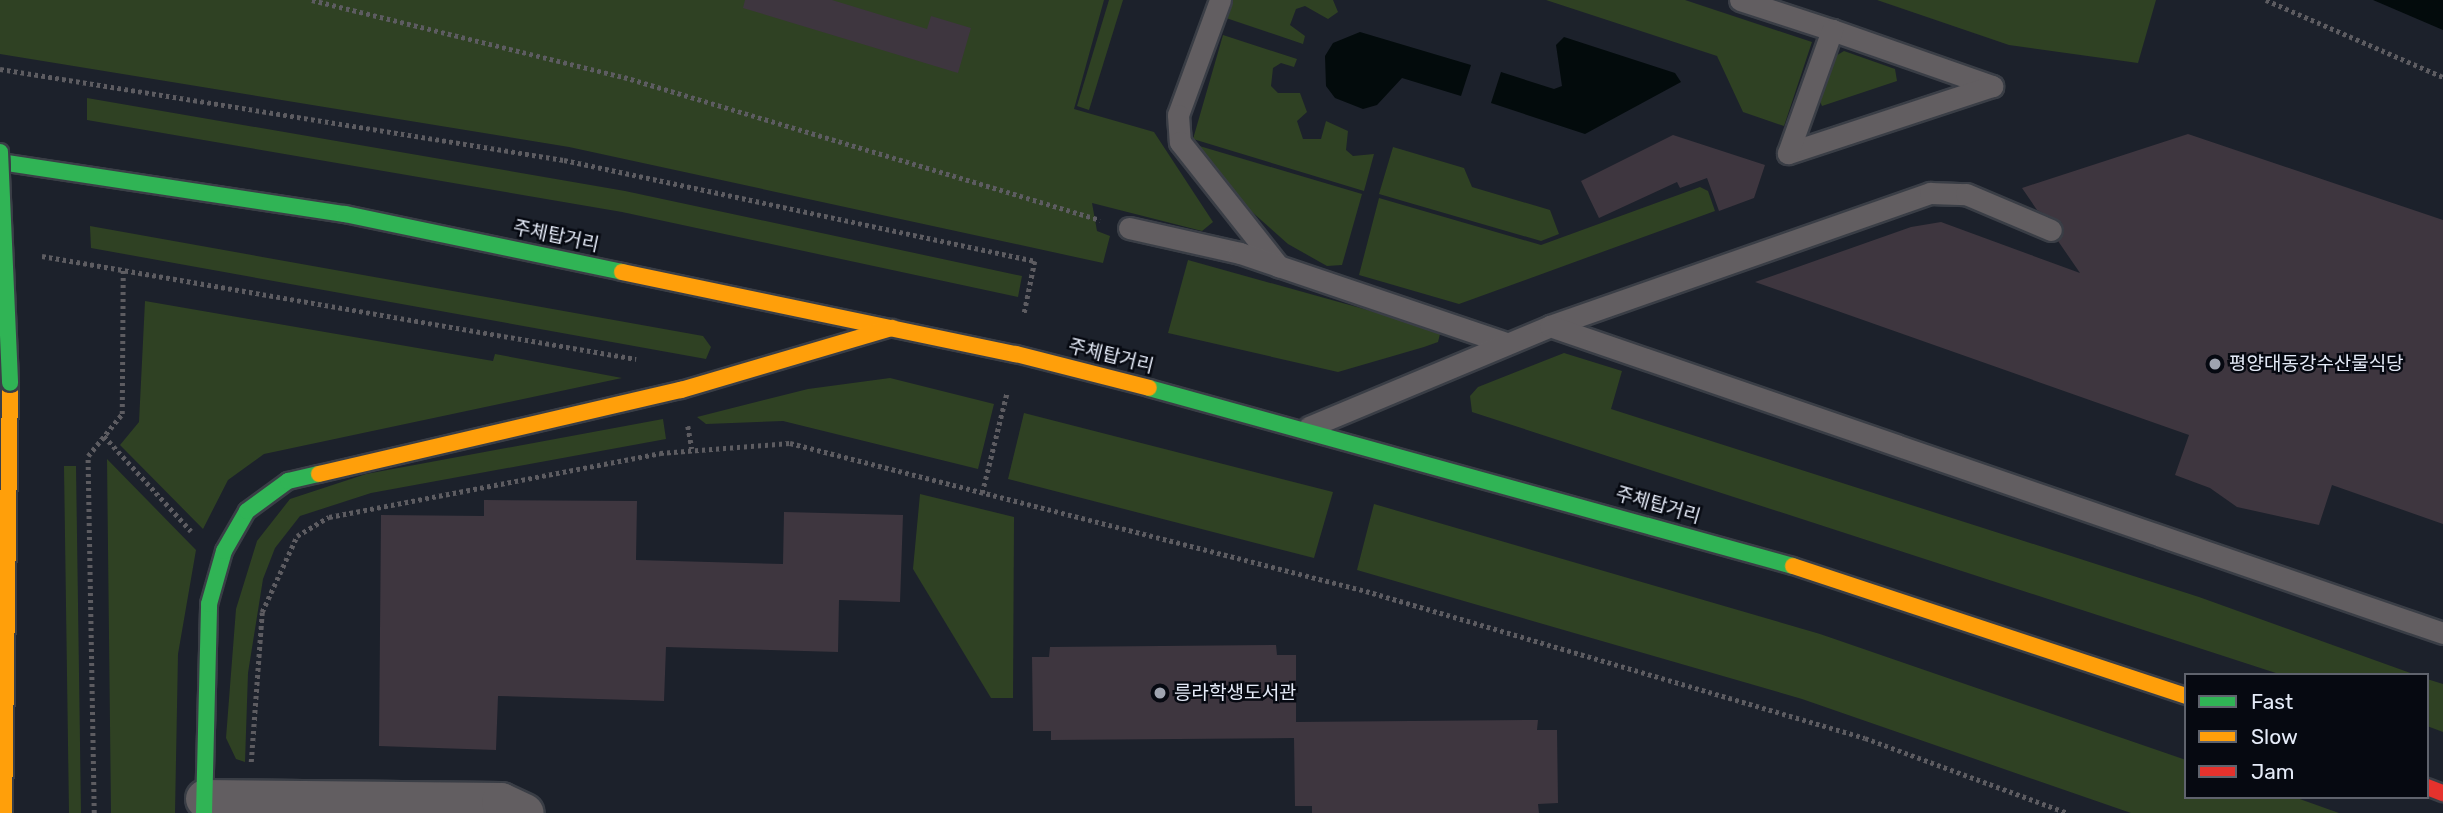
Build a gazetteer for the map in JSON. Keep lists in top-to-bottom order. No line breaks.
{"streets":{"main road":["주체탑거리"]},"places":["평양대동강수산물식당","릉라학생도서관"],"legend":["Fast","Slow","Jam"]}
